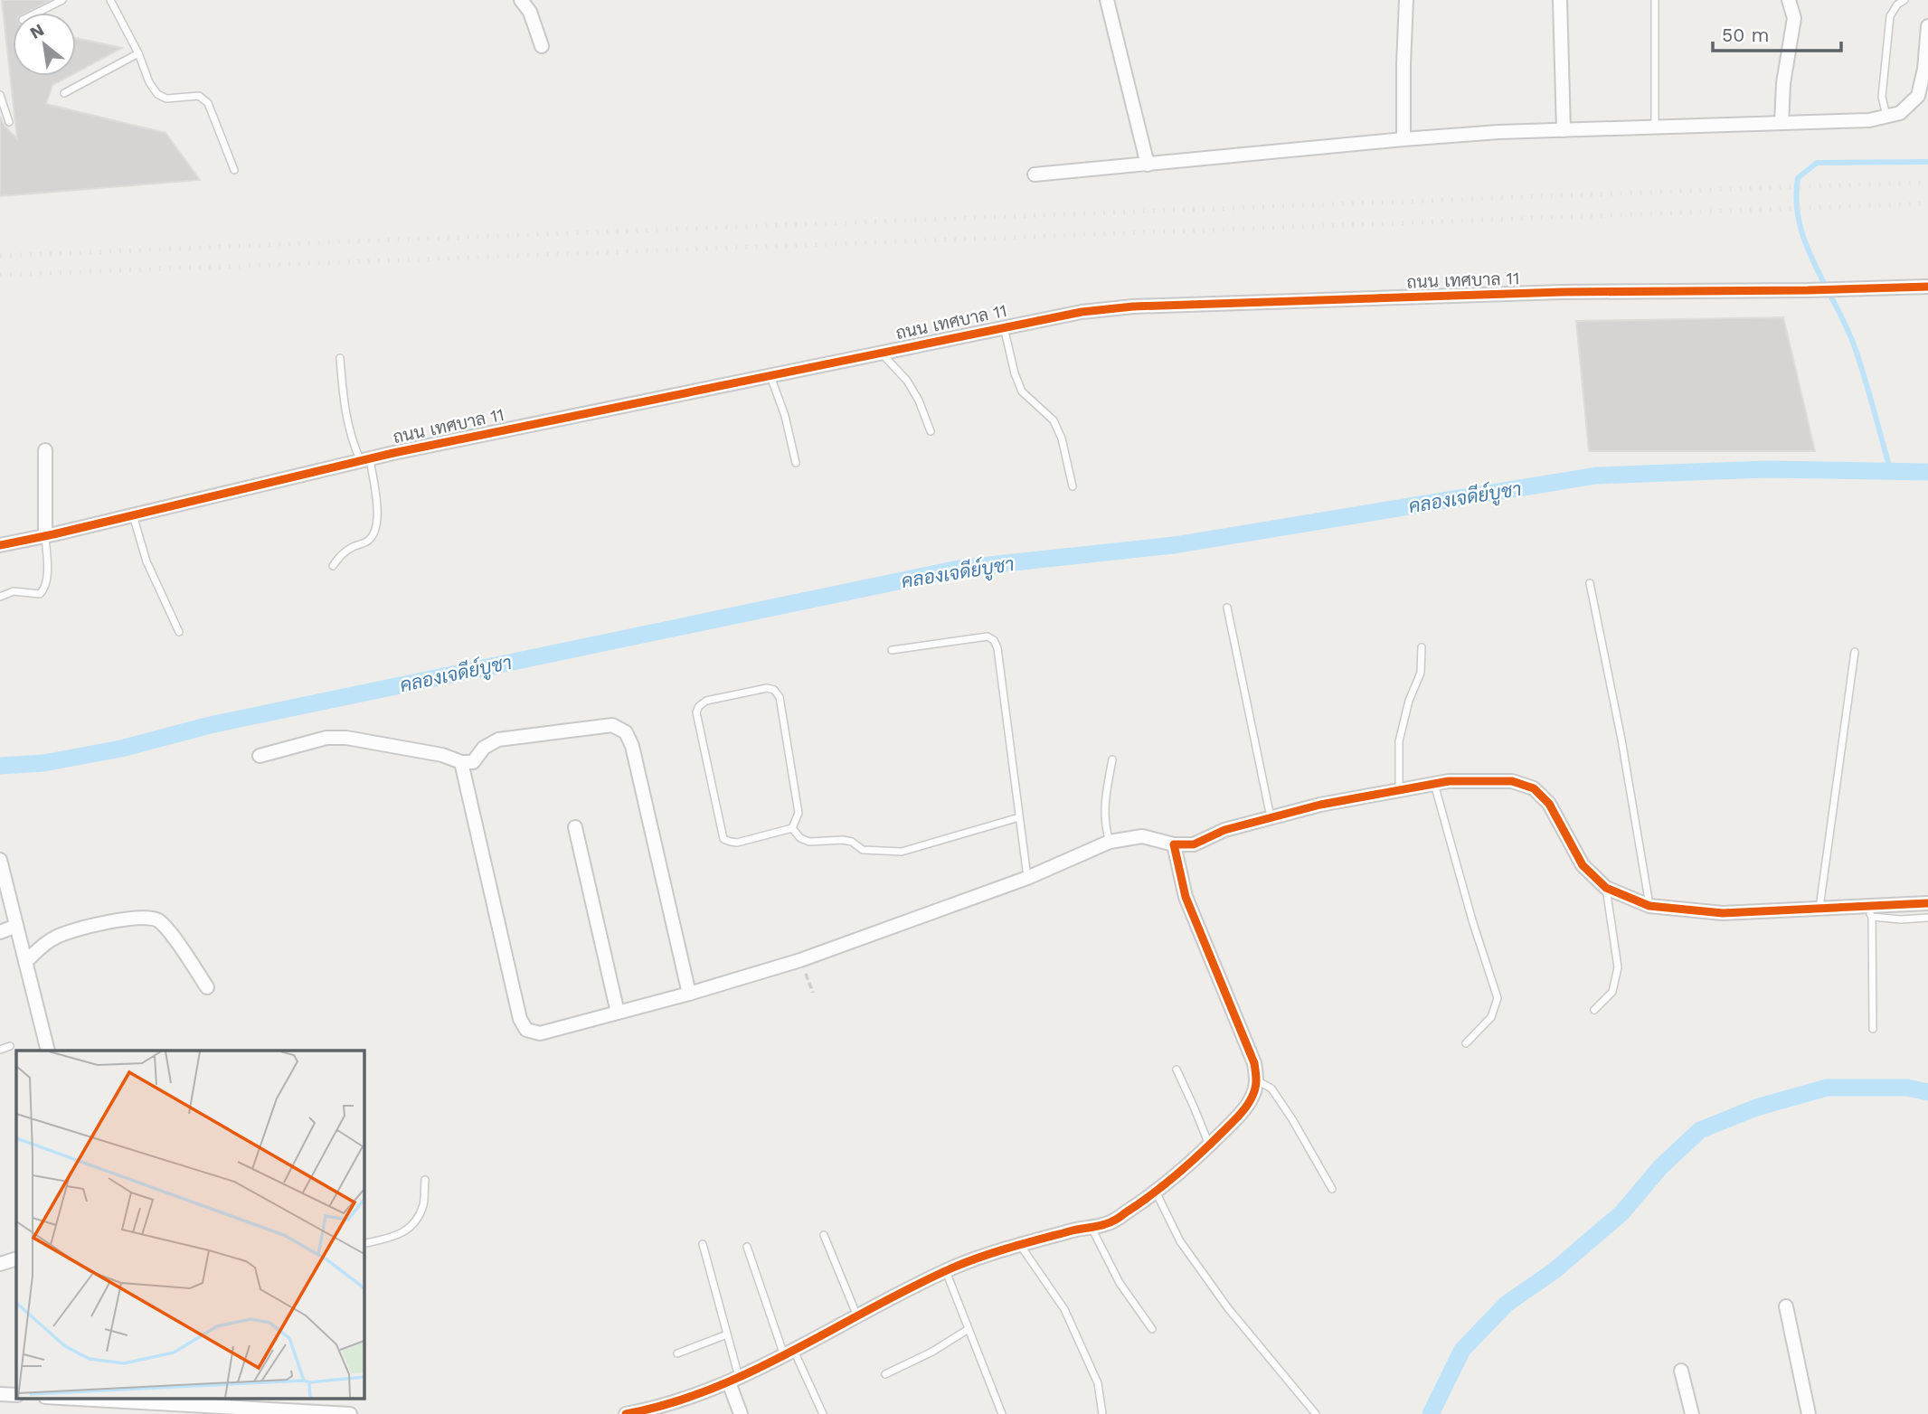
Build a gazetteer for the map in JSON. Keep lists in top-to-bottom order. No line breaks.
{"streets":{"street":["ถนน เทศบาล 11"]},"water":["คลองเจดีย์บูชา"],"scale_bar":"50 m","north":"top left"}
